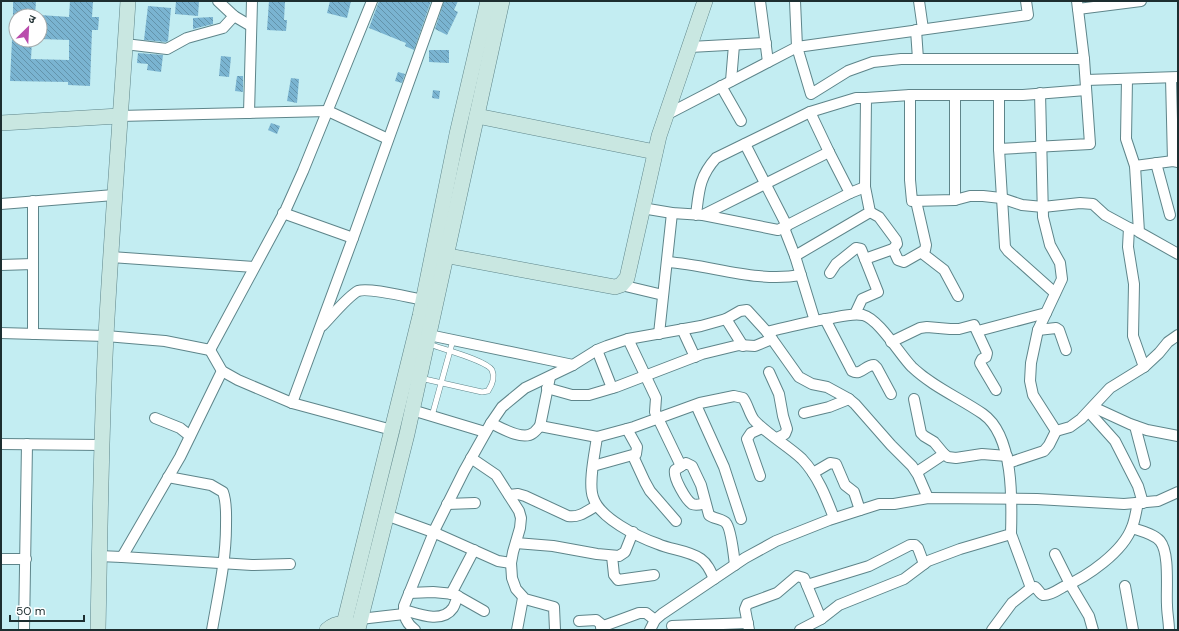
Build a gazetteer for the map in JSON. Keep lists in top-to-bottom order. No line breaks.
{"scale_bar":"50 m","north":"top right"}
